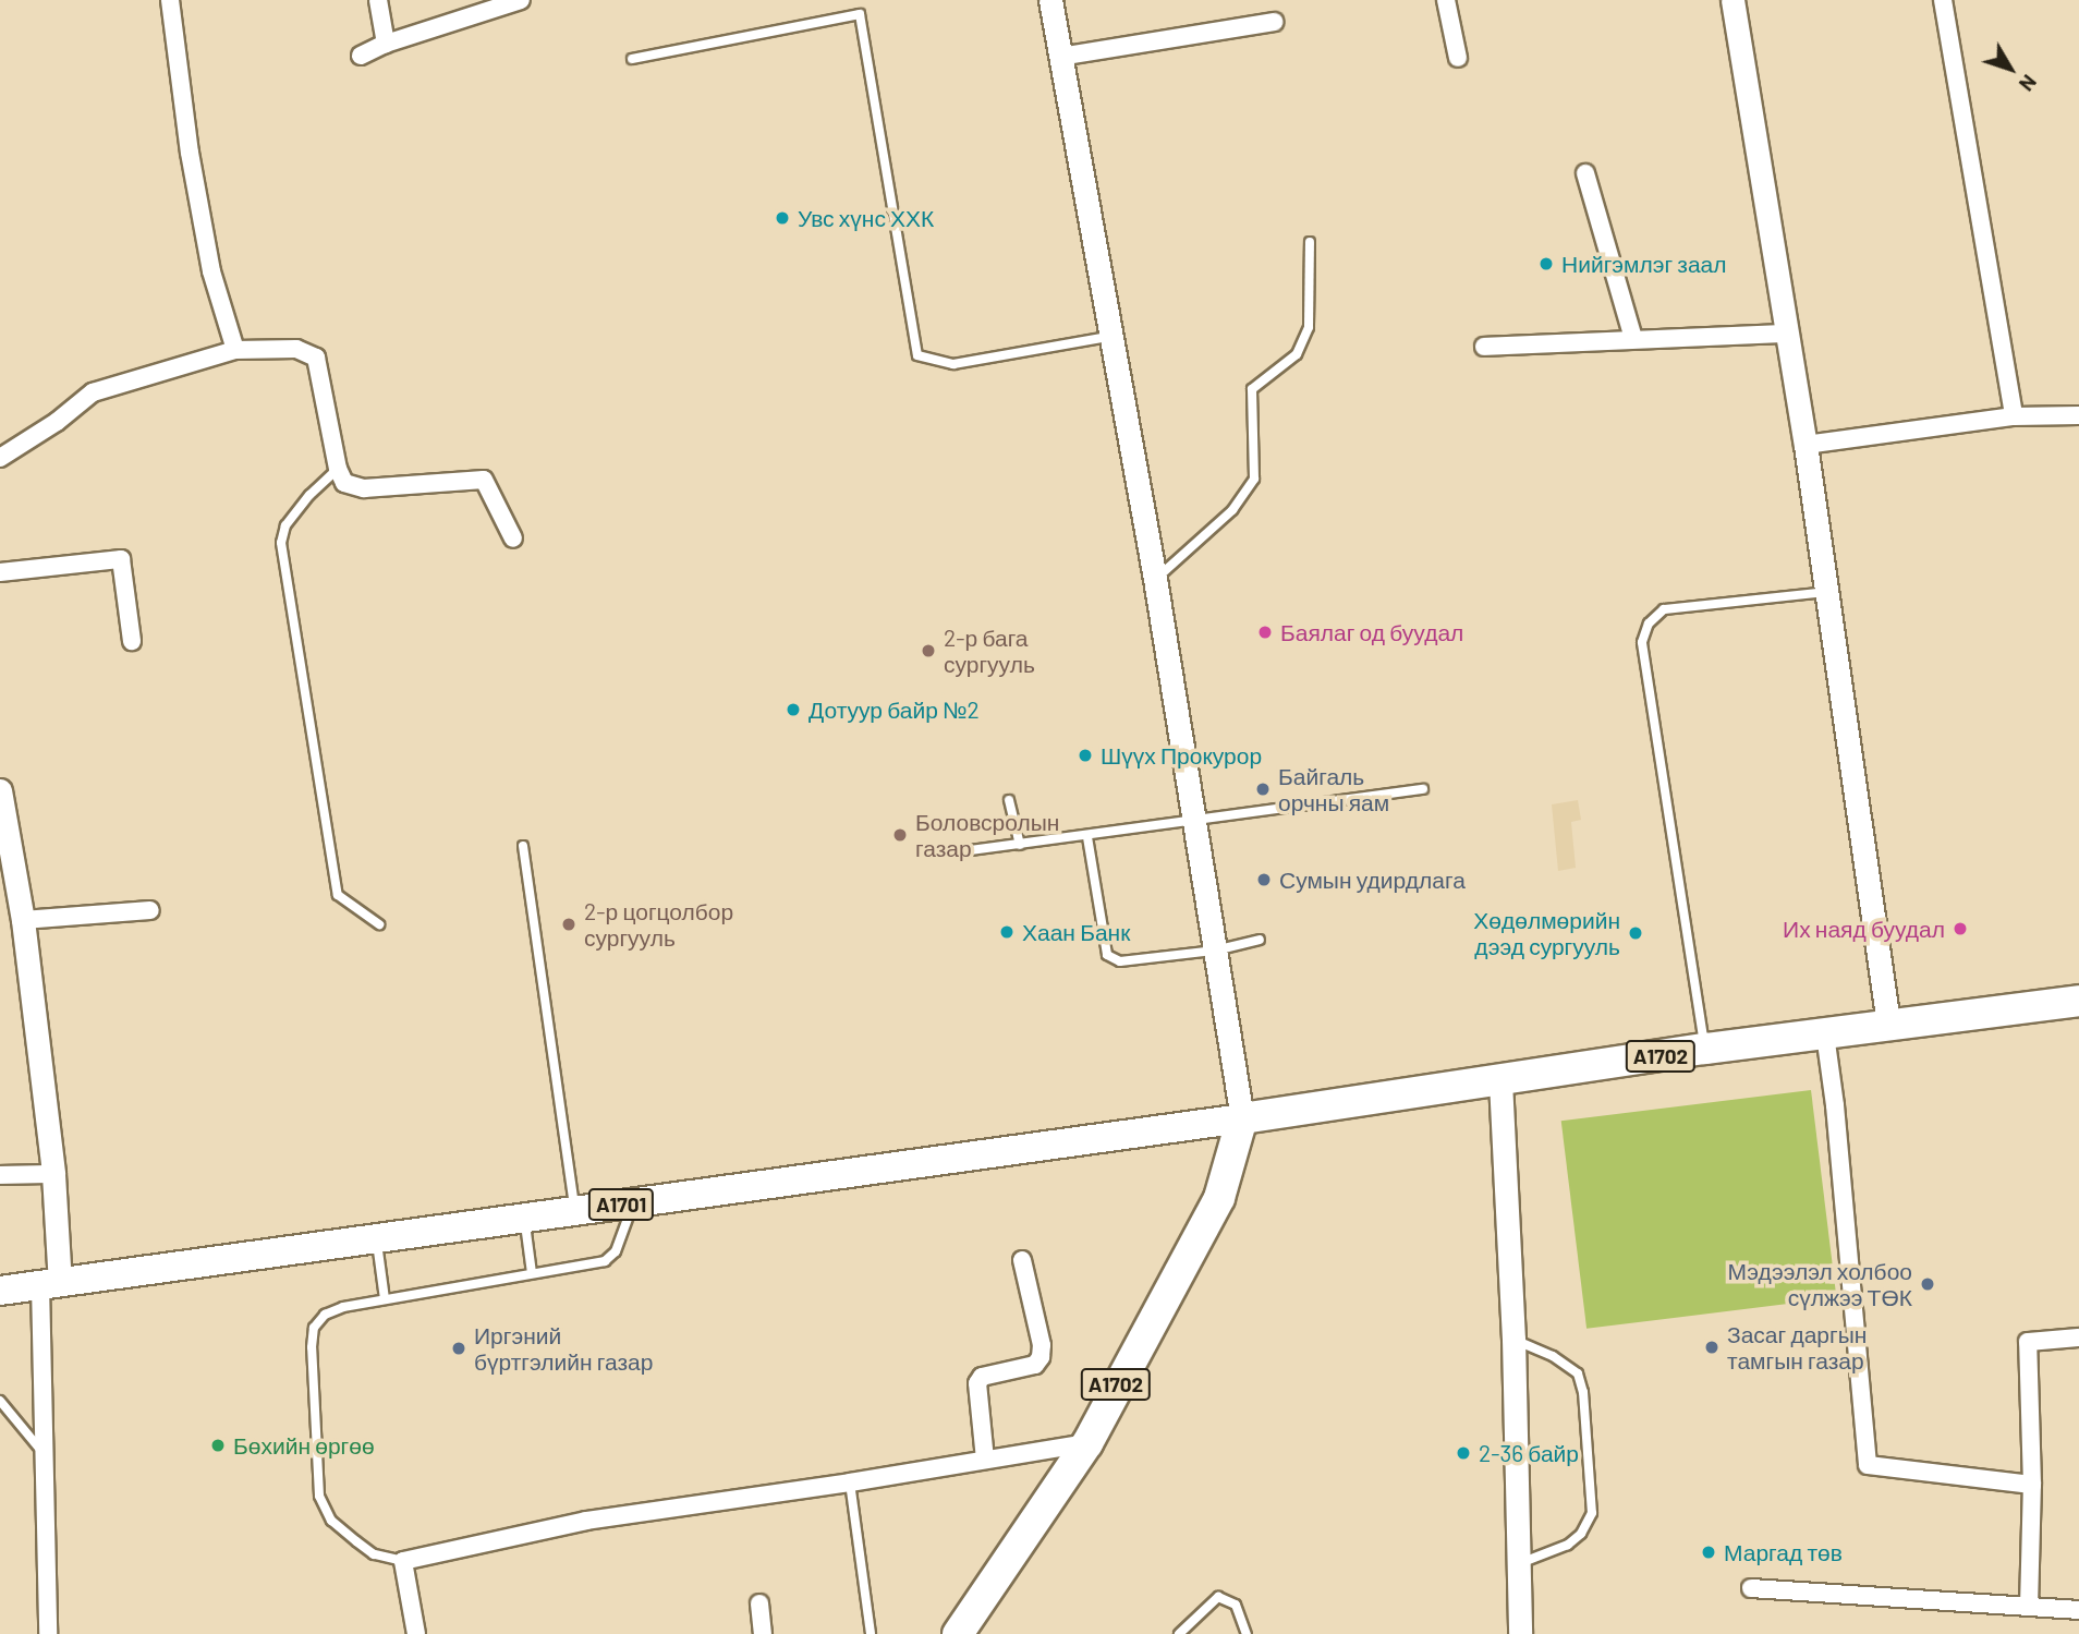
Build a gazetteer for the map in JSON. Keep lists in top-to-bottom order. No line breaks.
{"streets":{"highway":["A1702"],"main road":["A1701"]},"crossings":[["A1702","A1701"]],"places":["Увс хүнс ХХК","Нийгэмлэг заал","Баялаг од буудал","2-р бага сургууль","Дотуур байр №2","Шүүх Прокурор","Байгаль орчны яам","Боловсролын газар","Сумын удирдлага","2-р цогцолбор сургууль","Их наяд буудал","Хаан Банк","Хөдөлмөрийн дээд сургууль","Мэдээлэл холбоо сүлжээ ТӨК","Засаг даргын тамгын газар","Иргэний бүртгэлийн газар","Бөхийн өргөө","2-36 байр","Маргад төв"],"north":"bottom right"}
